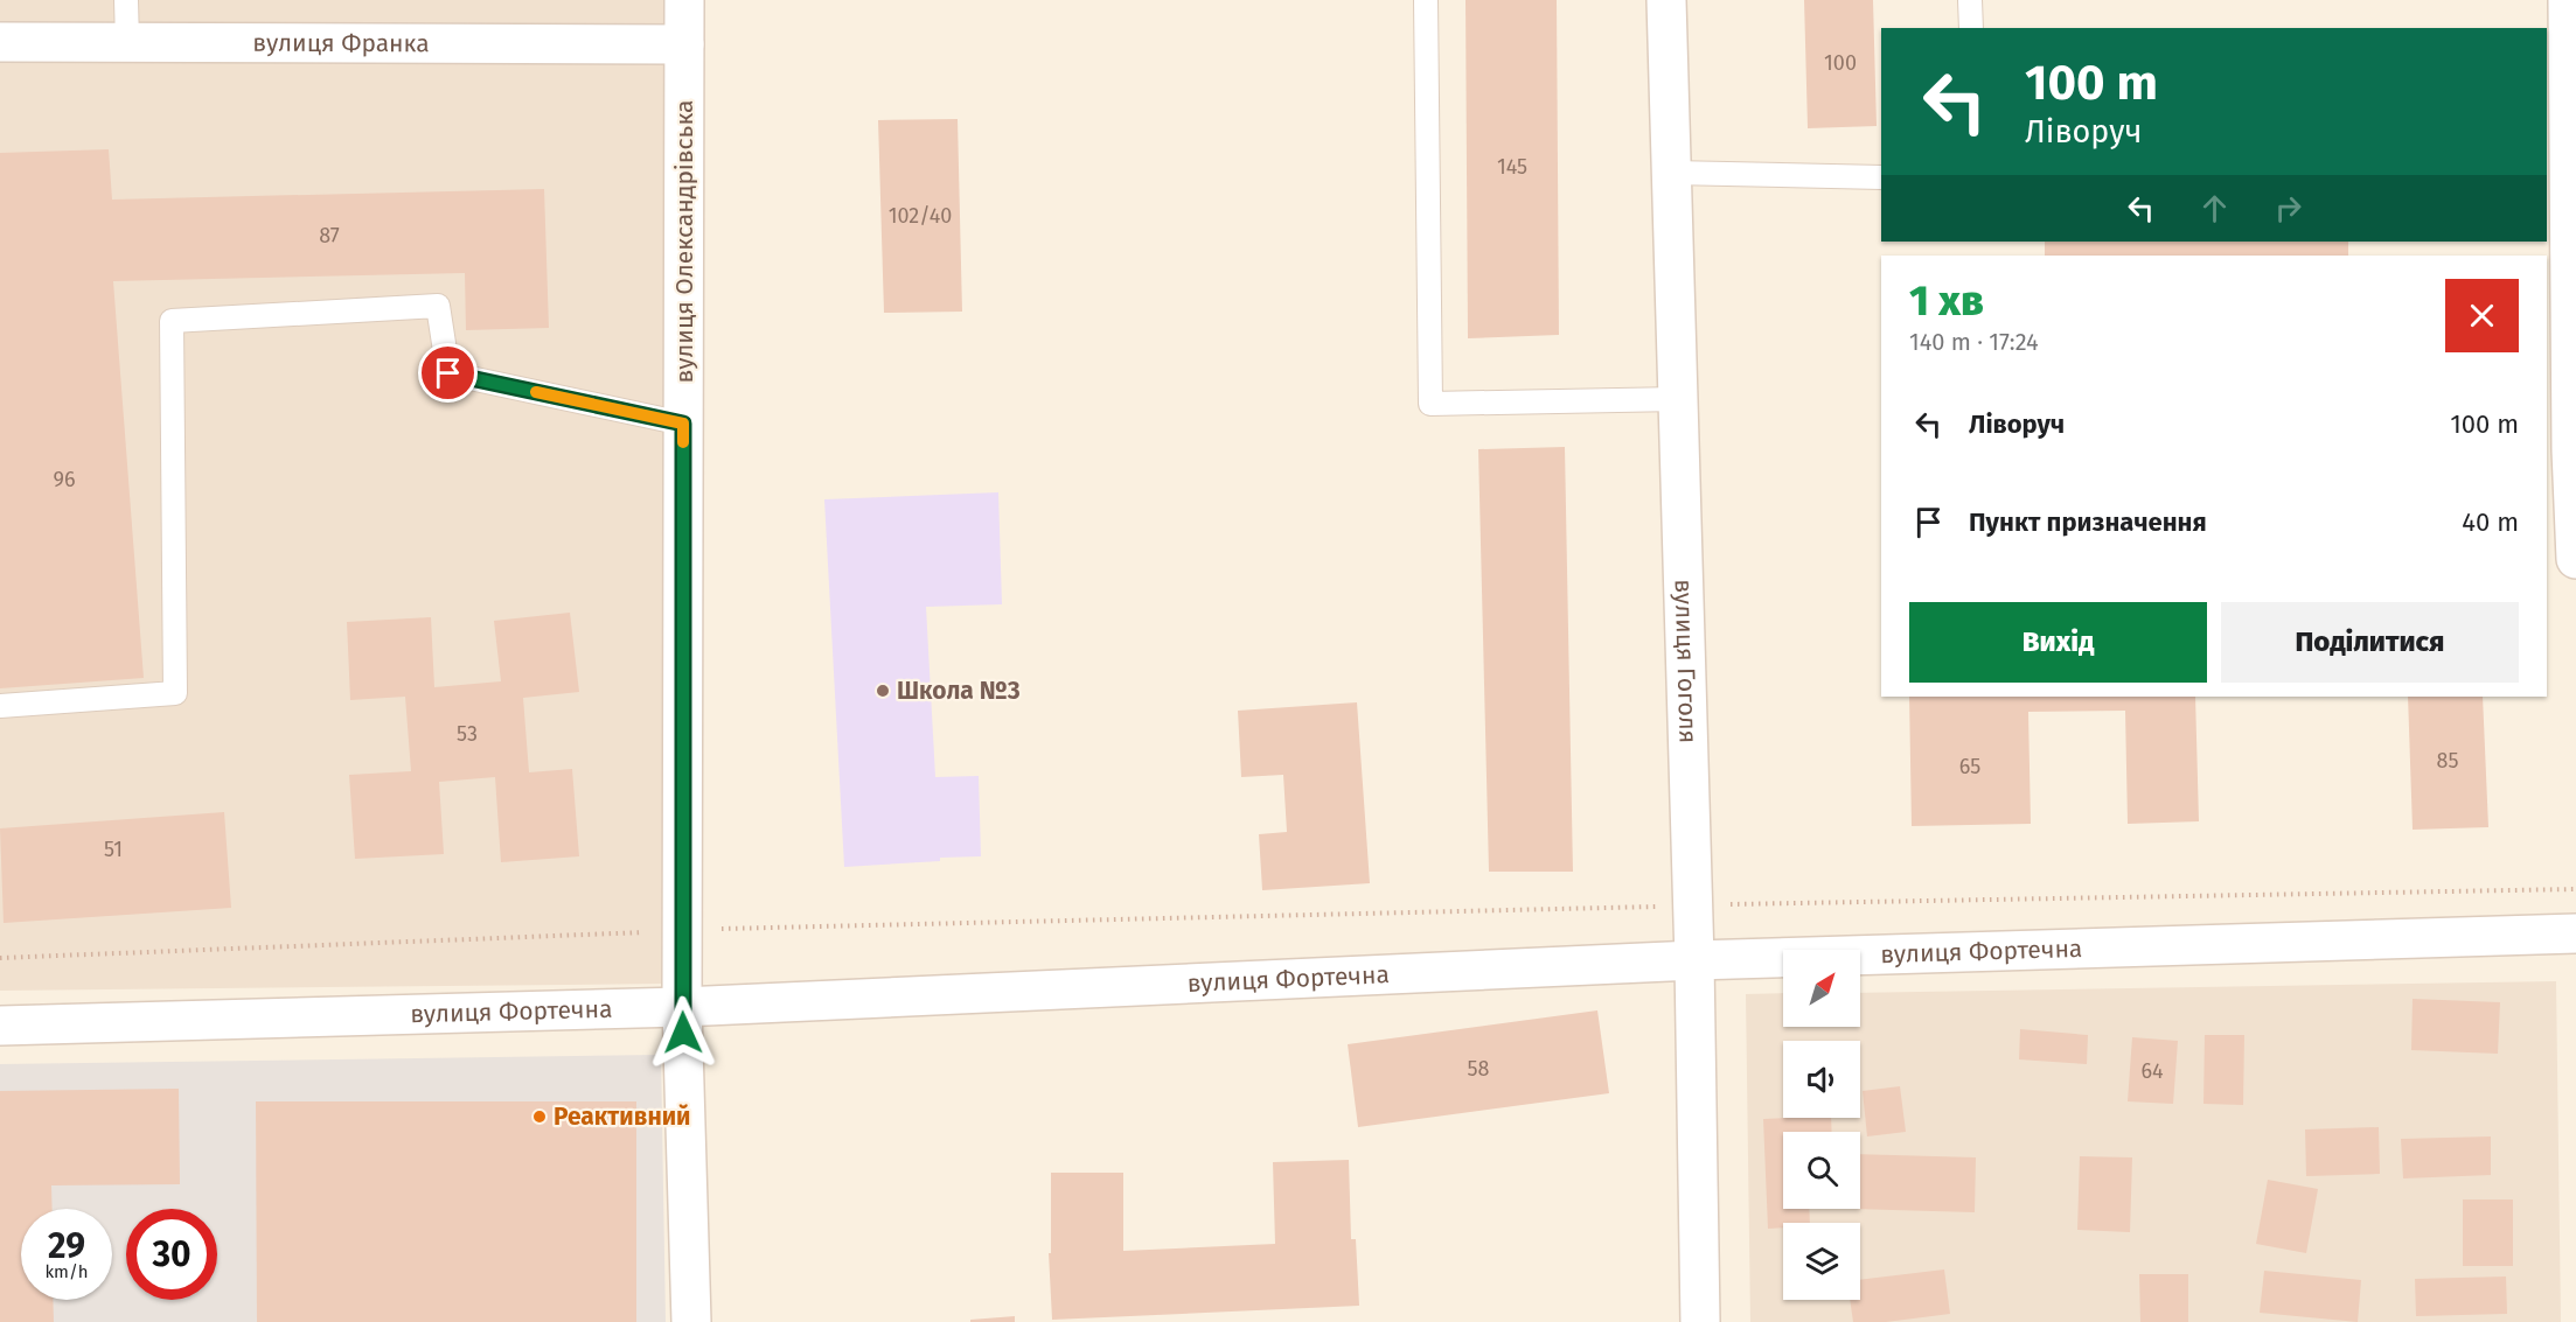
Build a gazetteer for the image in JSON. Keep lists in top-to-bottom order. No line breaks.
{"streets":{"street":["вулиця Франка","вулиця Олександрівська","вулиця Гоголя","вулиця Фортечна"]},"crossings":[["вулиця Франка","вулиця Олександрівська"],["вулиця Олександрівська","вулиця Фортечна"],["вулиця Гоголя","вулиця Фортечна"]],"places":["Школа №3","Реактивний"],"house_numbers":["100","145","102/40","87","96","53","85","65","51","58","64"],"north":"top right","page":{"turn":["100 m","Ліворуч"],"heading":["1 хв","140 m · 17:24"],"list":[{"name":"Ліворуч","value":"100 m"},{"name":"Пункт призначення","value":"40 m"}],"buttons":["Вихід","Поділитися"],"speed":"29 km/h","limit":"30"}}
